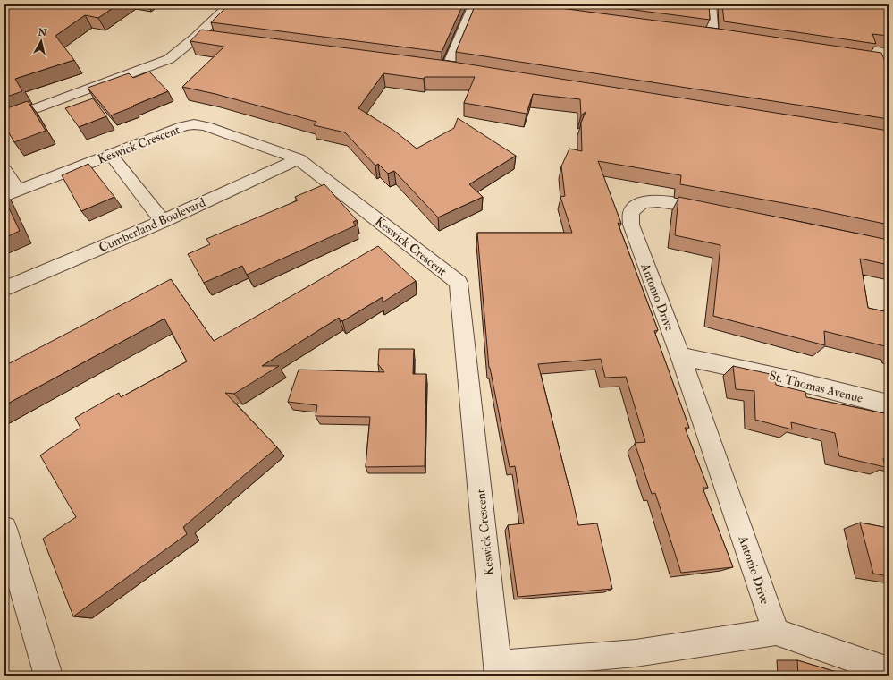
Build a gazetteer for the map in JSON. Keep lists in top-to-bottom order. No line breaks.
{"streets":{"street":["Keswick Crescent","Cumberland Boulevard","Antonio Drive","St. Thomas Avenue"]},"crossings":[["Keswick Crescent","Cumberland Boulevard"],["Antonio Drive","St. Thomas Avenue"]],"north":"top"}
